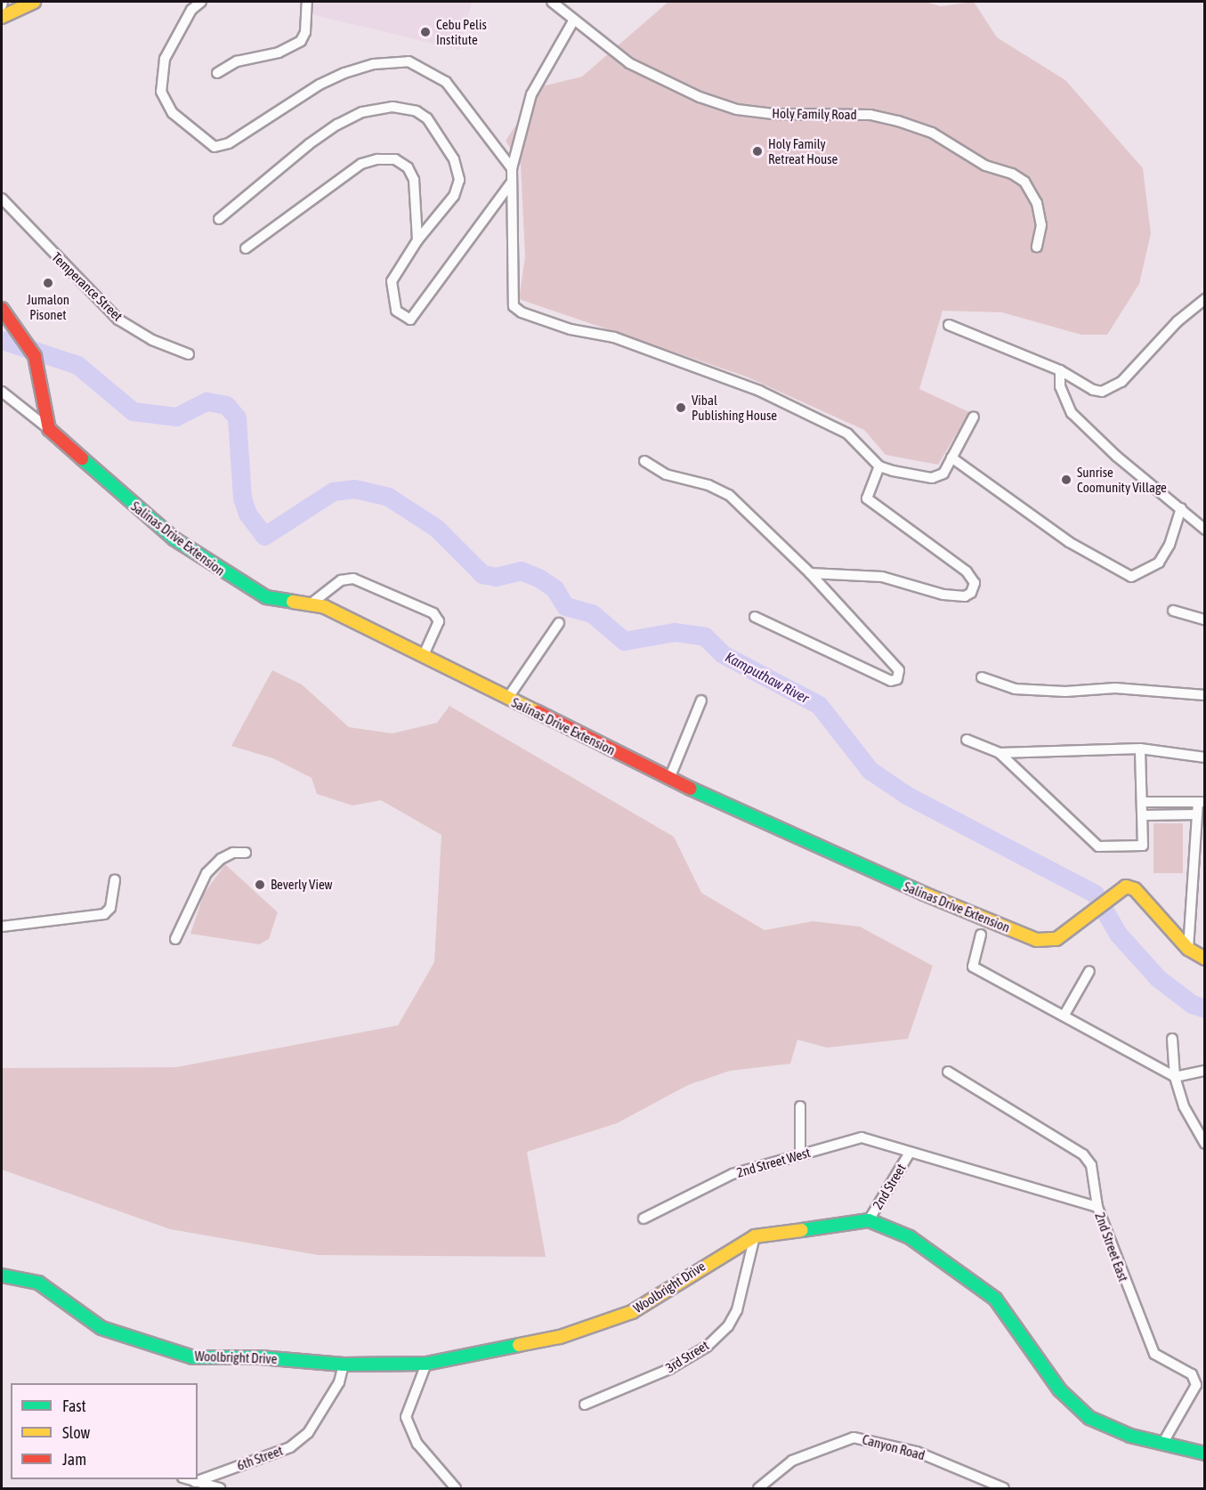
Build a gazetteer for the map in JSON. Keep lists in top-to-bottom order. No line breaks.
{"streets":{"street":["Holy Family Road","Temperance Street","Salinas Drive Extension","2nd Street West","2nd Street","2nd Street East","Woolbright Drive","3rd Street","Canyon Road","6th Street"]},"crossings":[["2nd Street West","2nd Street"],["2nd Street West","2nd Street East"],["2nd Street","2nd Street East"],["2nd Street","Woolbright Drive"],["Woolbright Drive","3rd Street"],["Woolbright Drive","6th Street"]],"water":["Kamputhaw River"],"places":["Cebu Pelis Institute","Holy Family Retreat House","Jumalon Pisonet","Vibal Publishing House","Sunrise Coomunity Village","Beverly View"],"legend":["Fast","Slow","Jam"]}
